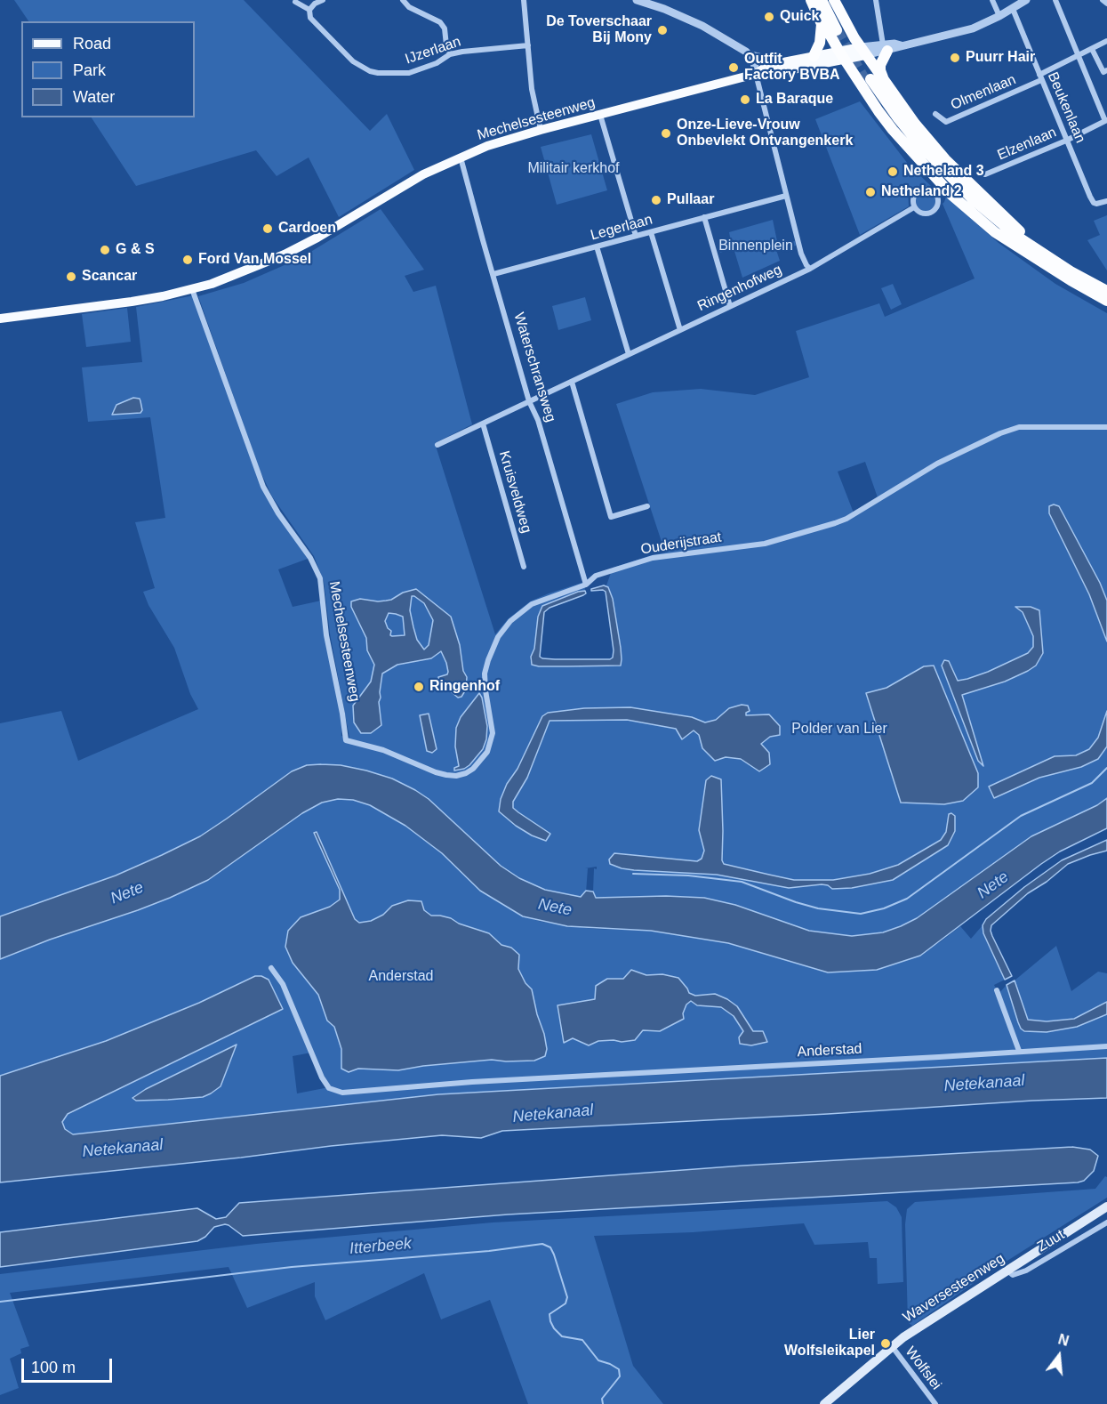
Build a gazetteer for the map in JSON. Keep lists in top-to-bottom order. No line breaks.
{"streets":{"main road":["Mechelsesteenweg","Waversesteenweg"],"street":["IJzerlaan","Olmenlaan","Beukenlaan","Elzenlaan","Legerlaan","Ringenhofweg","Waterschransweg","Kruisveldweg","Ouderijstraat","Anderstad","Zuut","Wolfslei"]},"crossings":[["Olmenlaan","Beukenlaan"],["Beukenlaan","Mechelsesteenweg"],["Beukenlaan","Elzenlaan"],["Mechelsesteenweg","Waterschransweg"],["Mechelsesteenweg","Ouderijstraat"],["Legerlaan","Waterschransweg"],["Ringenhofweg","Waterschransweg"],["Waterschransweg","Ouderijstraat"],["Zuut","Waversesteenweg"],["Waversesteenweg","Wolfslei"]],"water":["Nete","Netekanaal","Itterbeek"],"parks":["Militair kerkhof","Binnenplein","Polder van Lier","Anderstad"],"places":["Quick","De Toverschaar Bij Mony","Puurr Hair","Outfit Factory BVBA","La Baraque","Onze-Lieve-Vrouw Onbevlekt Ontvangenkerk","Netheland 3","Netheland 2","Pullaar","Cardoen","G & S","Ford Van Mossel","Scancar","Ringenhof","Lier Wolfsleikapel"],"legend":["Road","Park","Water"],"scale_bar":"100 m","north":"top"}
